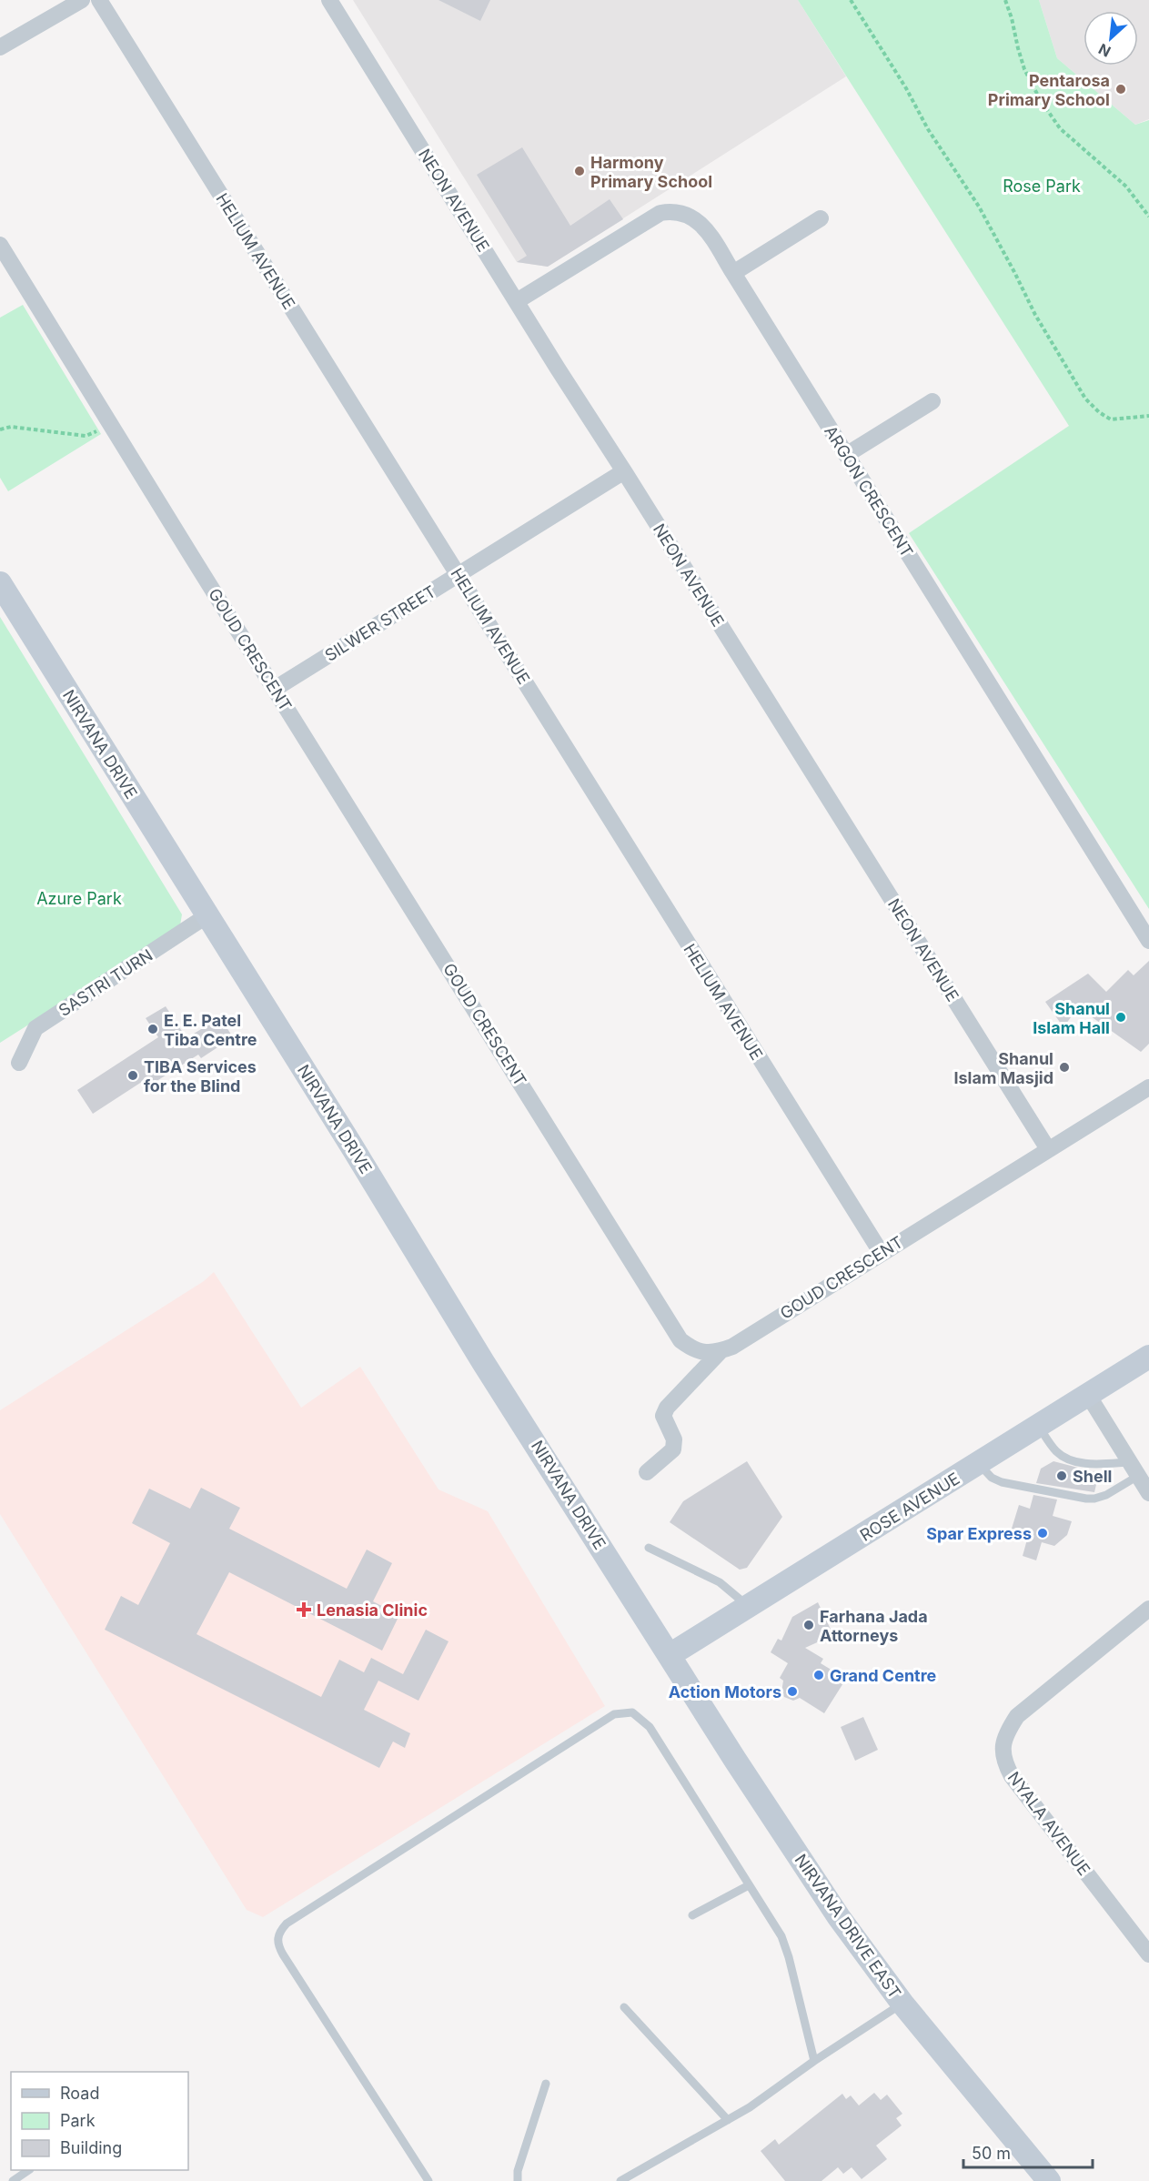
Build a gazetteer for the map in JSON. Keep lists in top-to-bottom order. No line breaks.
{"streets":{"main road":["NIRVANA DRIVE","ROSE AVENUE","NIRVANA DRIVE EAST"],"street":["NEON AVENUE","HELIUM AVENUE","ARGON CRESCENT","SILWER STREET","GOUD CRESCENT","SASTRI TURN","NYALA AVENUE"]},"crossings":[["NEON AVENUE","ARGON CRESCENT"],["NEON AVENUE","SILWER STREET"],["NEON AVENUE","GOUD CRESCENT"],["HELIUM AVENUE","SILWER STREET"],["HELIUM AVENUE","GOUD CRESCENT"],["SILWER STREET","GOUD CRESCENT"],["NIRVANA DRIVE","SASTRI TURN"],["NIRVANA DRIVE","ROSE AVENUE"],["NIRVANA DRIVE","NIRVANA DRIVE EAST"],["ROSE AVENUE","NIRVANA DRIVE EAST"]],"parks":["Rose Park","Azure Park"],"places":{"other":["Pentarosa Primary School","Harmony Primary School","Shanul Islam Hall","E. E. Patel Tiba Centre","Shanul Islam Masjid","TIBA Services for the Blind","Shell","Spar Express","Farhana Jada Attorneys","Grand Centre","Action Motors"],"health":["Lenasia Clinic"]},"legend":["Road","Park","Building"],"scale_bar":"50 m","north":"bottom left"}
